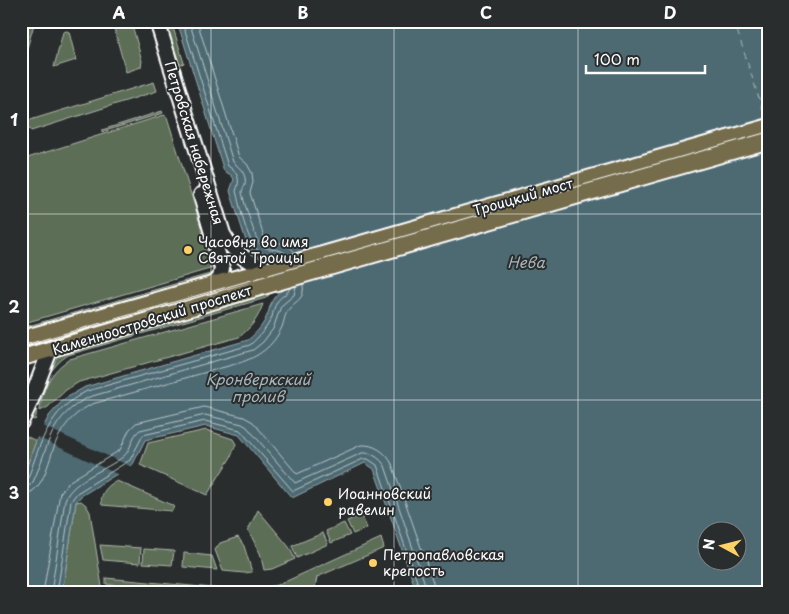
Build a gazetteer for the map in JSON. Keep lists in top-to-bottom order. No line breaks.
{"streets":{"main road":["Петровская набережная","Троицкий мост","Каменноостровский проспект"]},"crossings":[["Петровская набережная","Троицкий мост"],["Петровская набережная","Каменноостровский проспект"],["Троицкий мост","Каменноостровский проспект"]],"water":["Нева","Кронверкский пролив"],"places":["Часовня во имя Святой Троицы","Иоанновский равелин","Петропавловская крепость"],"scale_bar":"100 m","north":"left","grid":{"columns":["A","B","C","D"],"rows":["1","2","3"]}}
